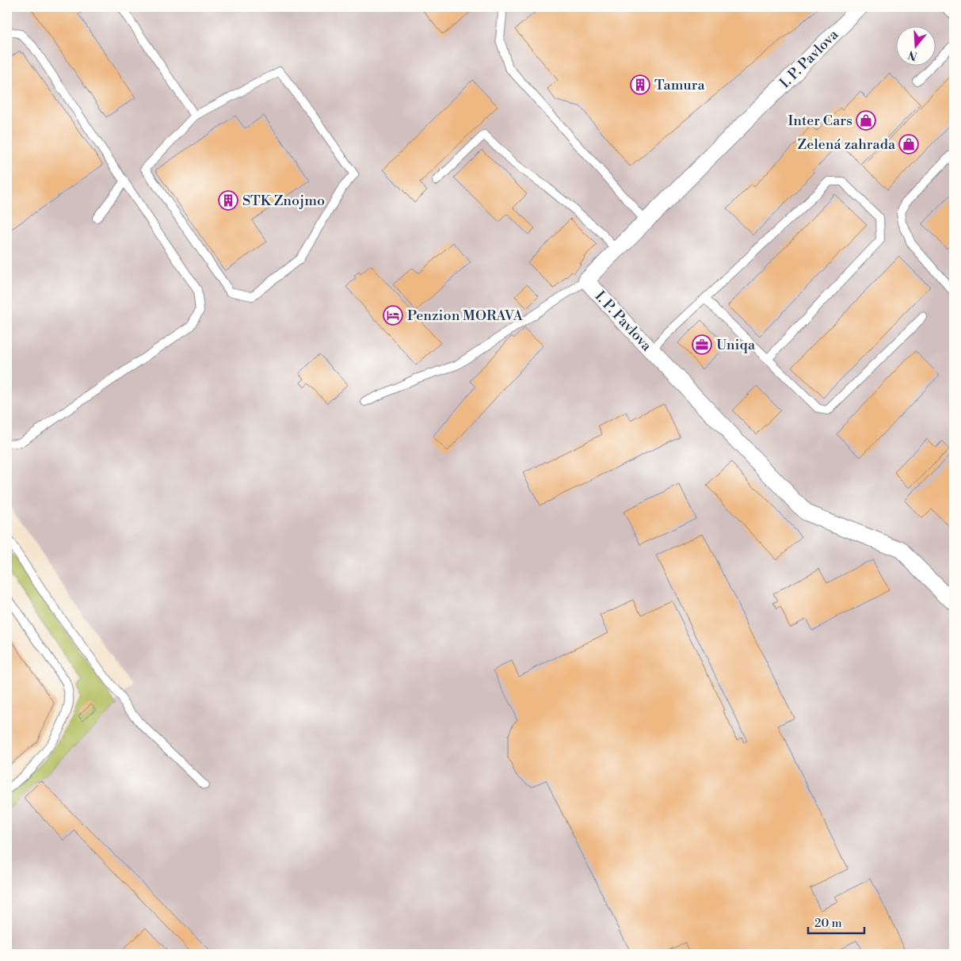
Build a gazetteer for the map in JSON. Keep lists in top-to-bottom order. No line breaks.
{"streets":{"street":["I. P. Pavlova"]},"places":{"building":["Tamura","STK Znojmo"],"shop":["Inter Cars","Zelená zahrada"],"hotel":["Penzion MORAVA"],"office":["Uniqa"]},"scale_bar":"20 m","north":"bottom"}
